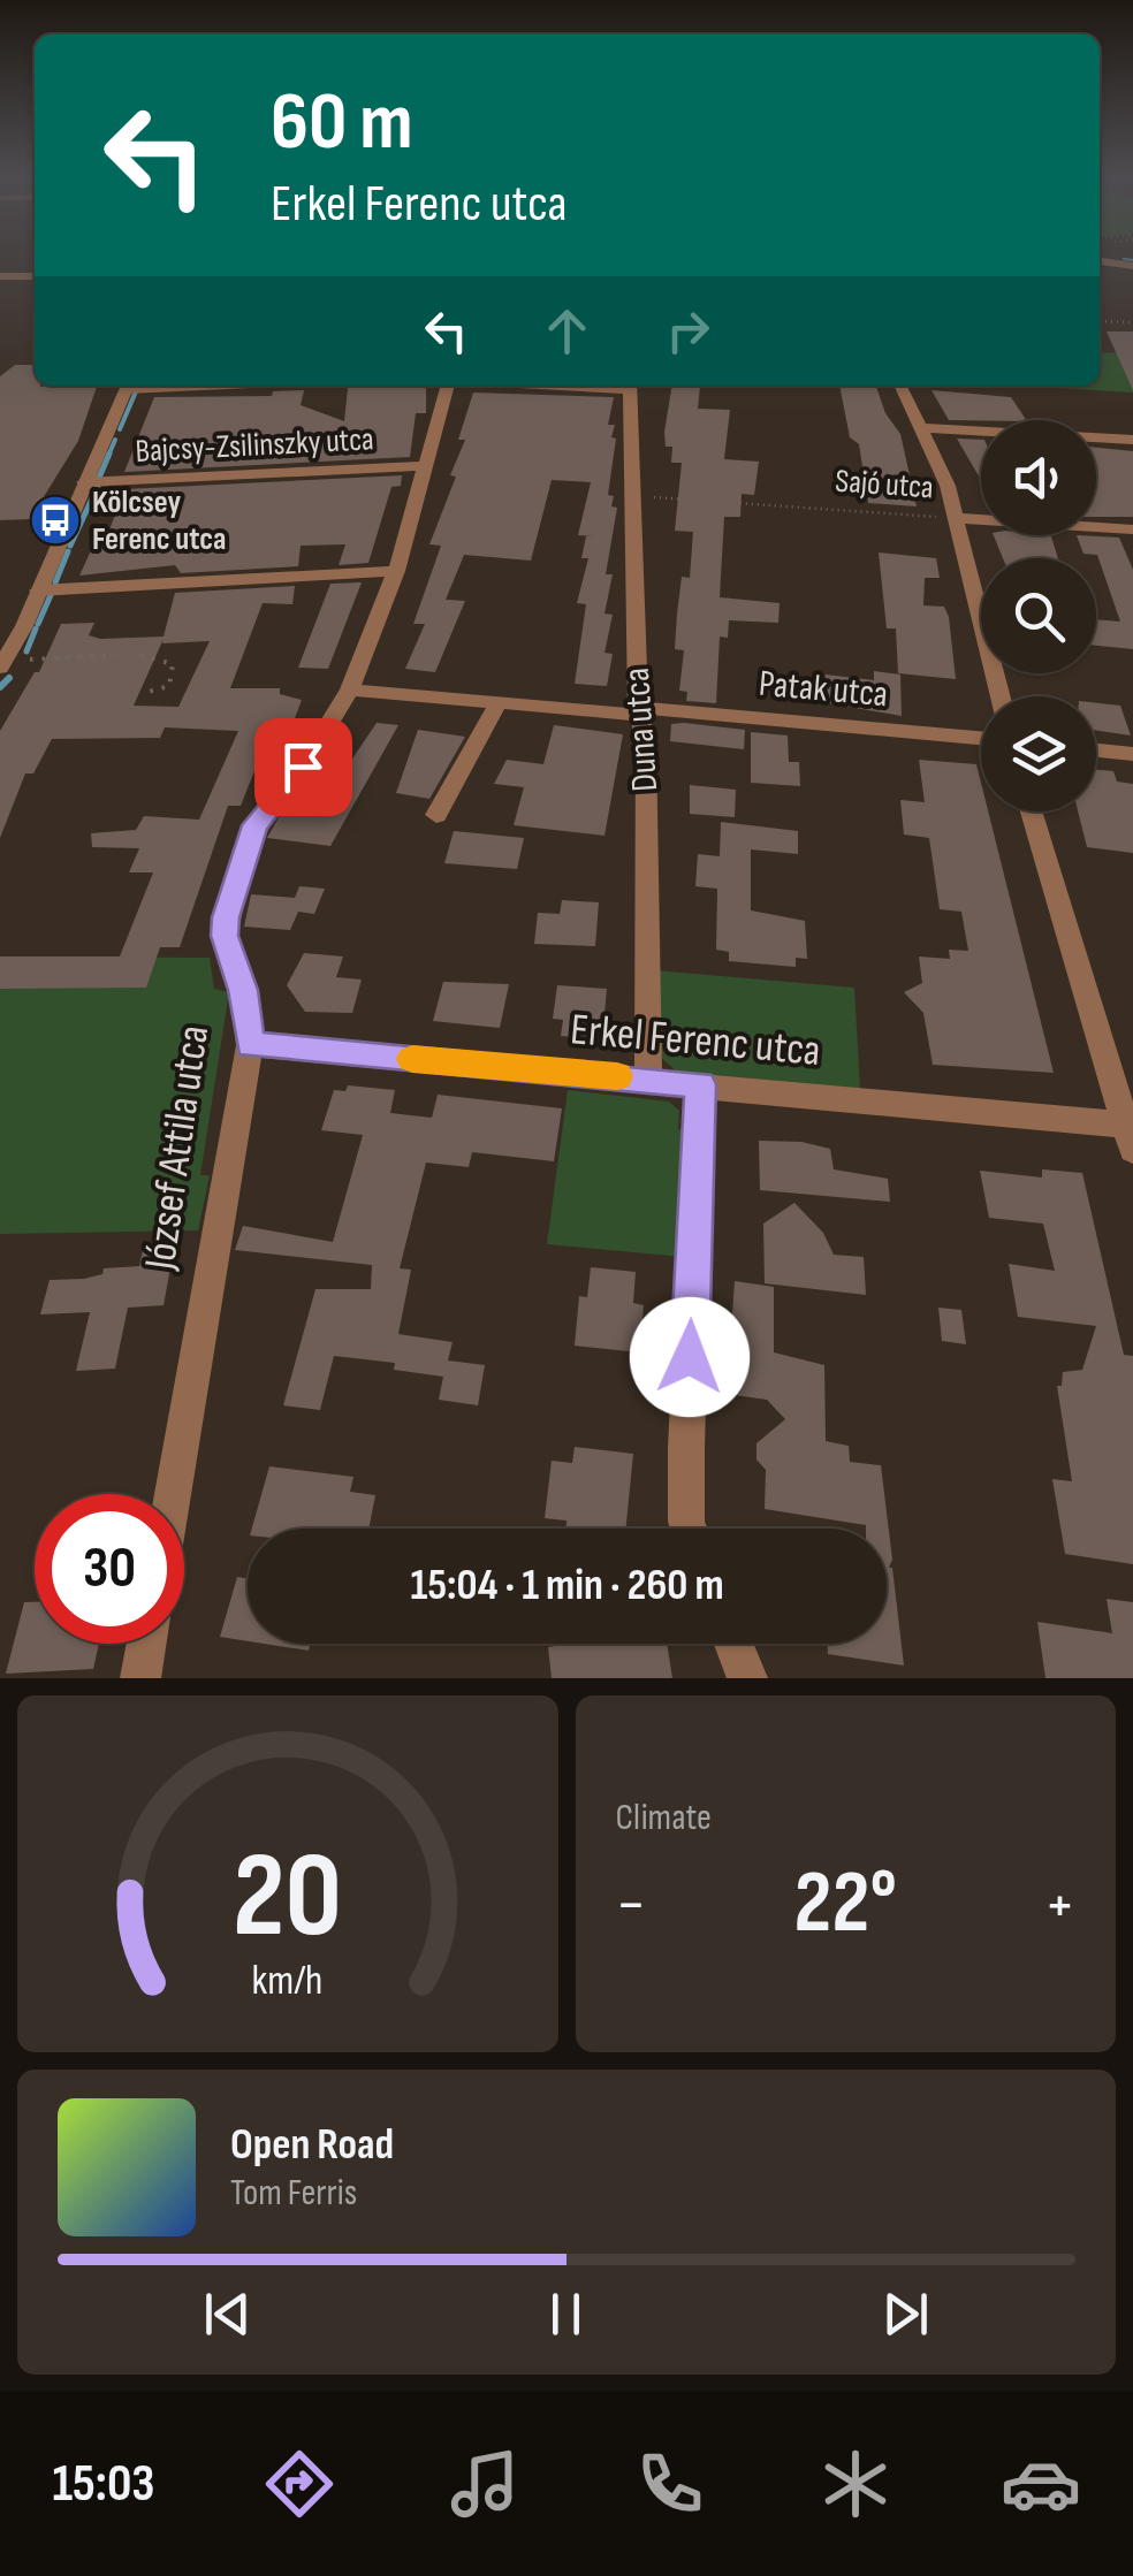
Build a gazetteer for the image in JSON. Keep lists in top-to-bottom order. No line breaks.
{"streets":{"street":["Bajcsy-Zsilinszky utca","Sajó utca","Patak utca","Duna utca","Erkel Ferenc utca","József Attila utca"]},"crossings":[["Bajcsy-Zsilinszky utca","József Attila utca"],["Sajó utca","Duna utca"],["Patak utca","Duna utca"],["Patak utca","József Attila utca"],["Duna utca","Erkel Ferenc utca"],["Erkel Ferenc utca","József Attila utca"]],"places":{"bus stop":["Kölcsey Ferenc utca"]},"page":{"turn":["60 m","Erkel Ferenc utca"],"limit":"30","trip":"15:04 · 1 min · 260 m","tile":"Climate","heat":["−","22°","+"],"song":["Open Road","Tom Ferris"],"tabs":"15:03","gauge":["20","km/h"]}}
